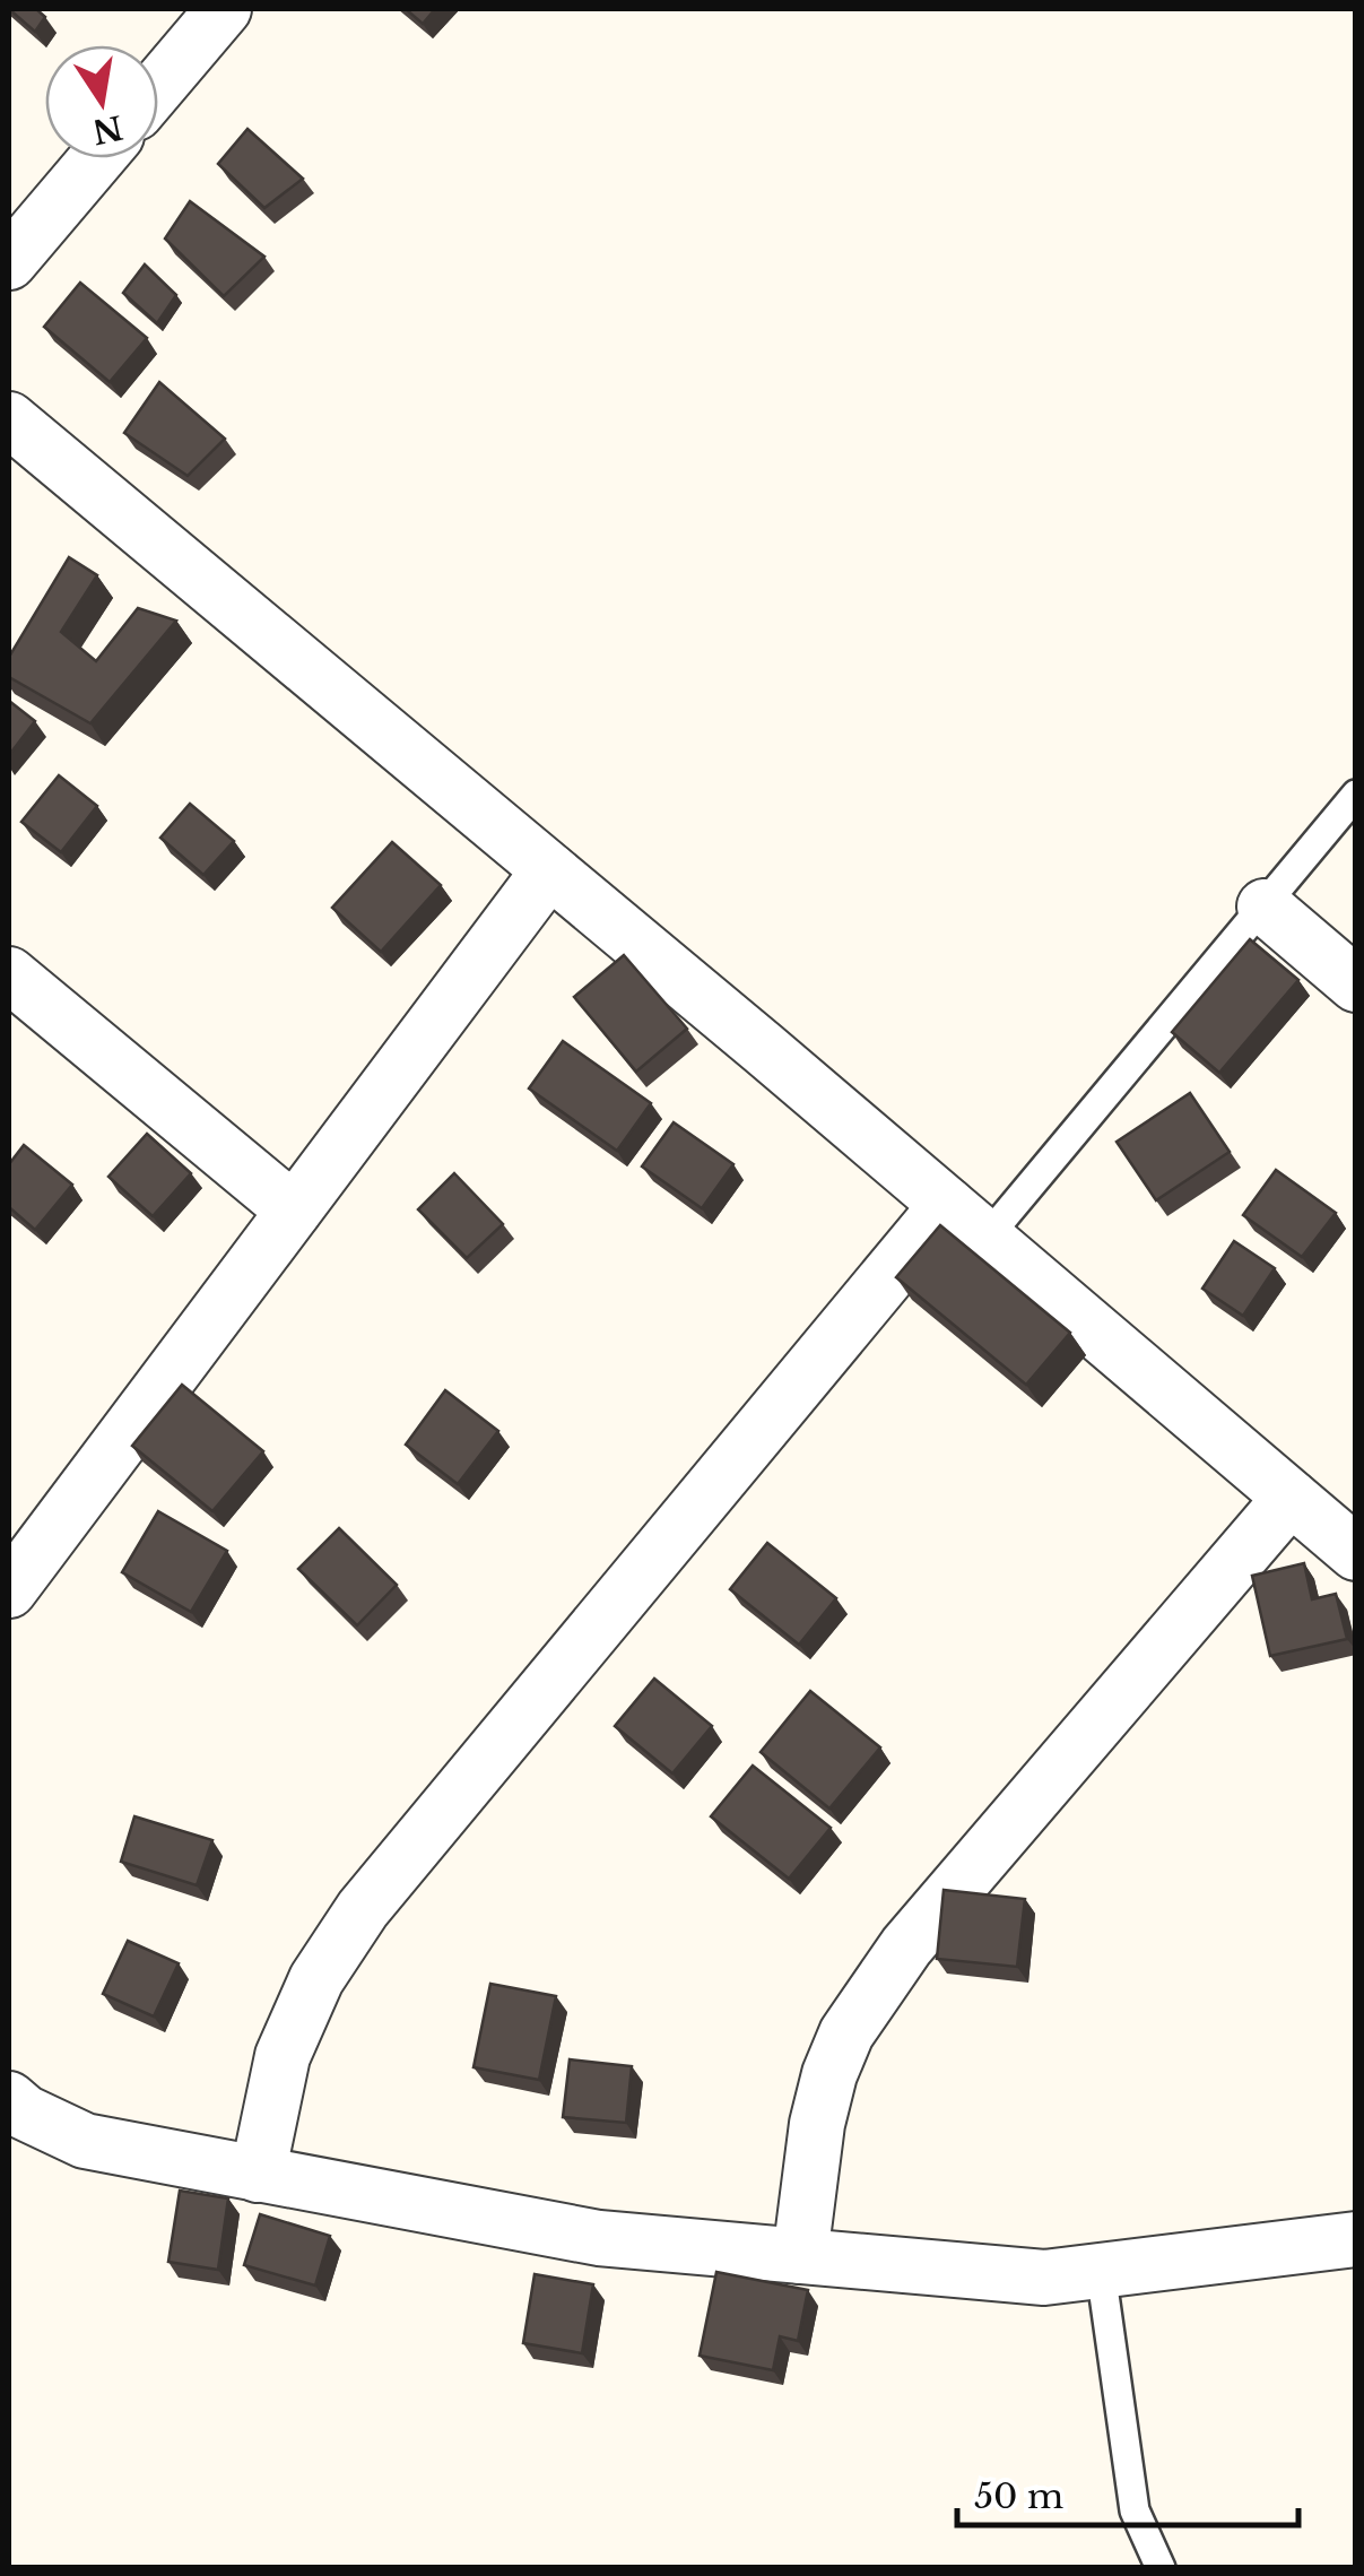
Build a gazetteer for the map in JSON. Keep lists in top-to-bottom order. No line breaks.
{"scale_bar":"50 m","north":"bottom"}
